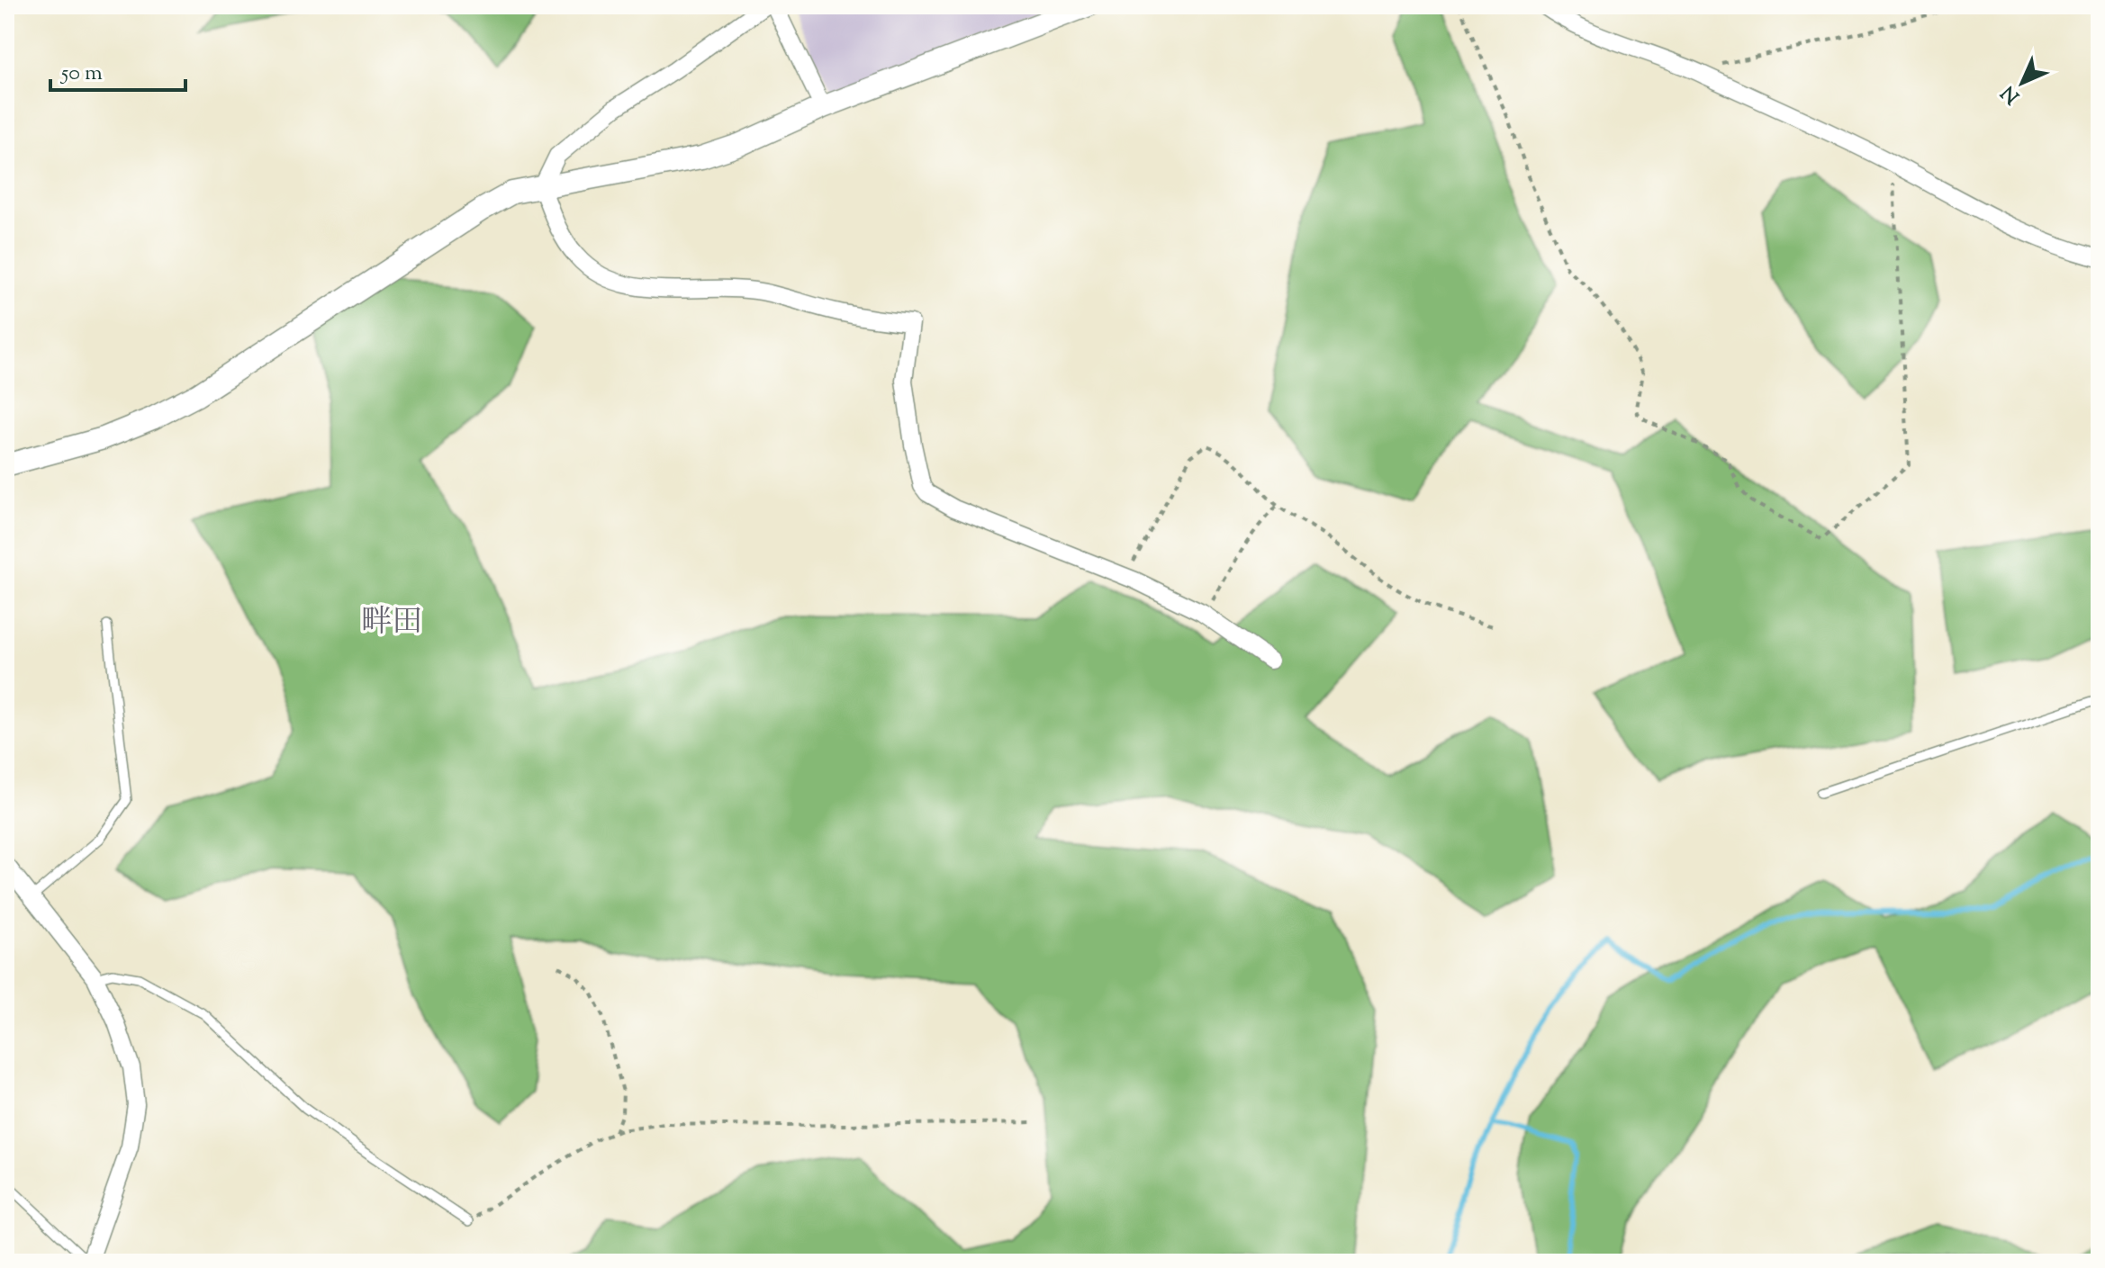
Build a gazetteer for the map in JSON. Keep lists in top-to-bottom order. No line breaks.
{"districts":["畔田"],"scale_bar":"50 m","north":"bottom left"}
